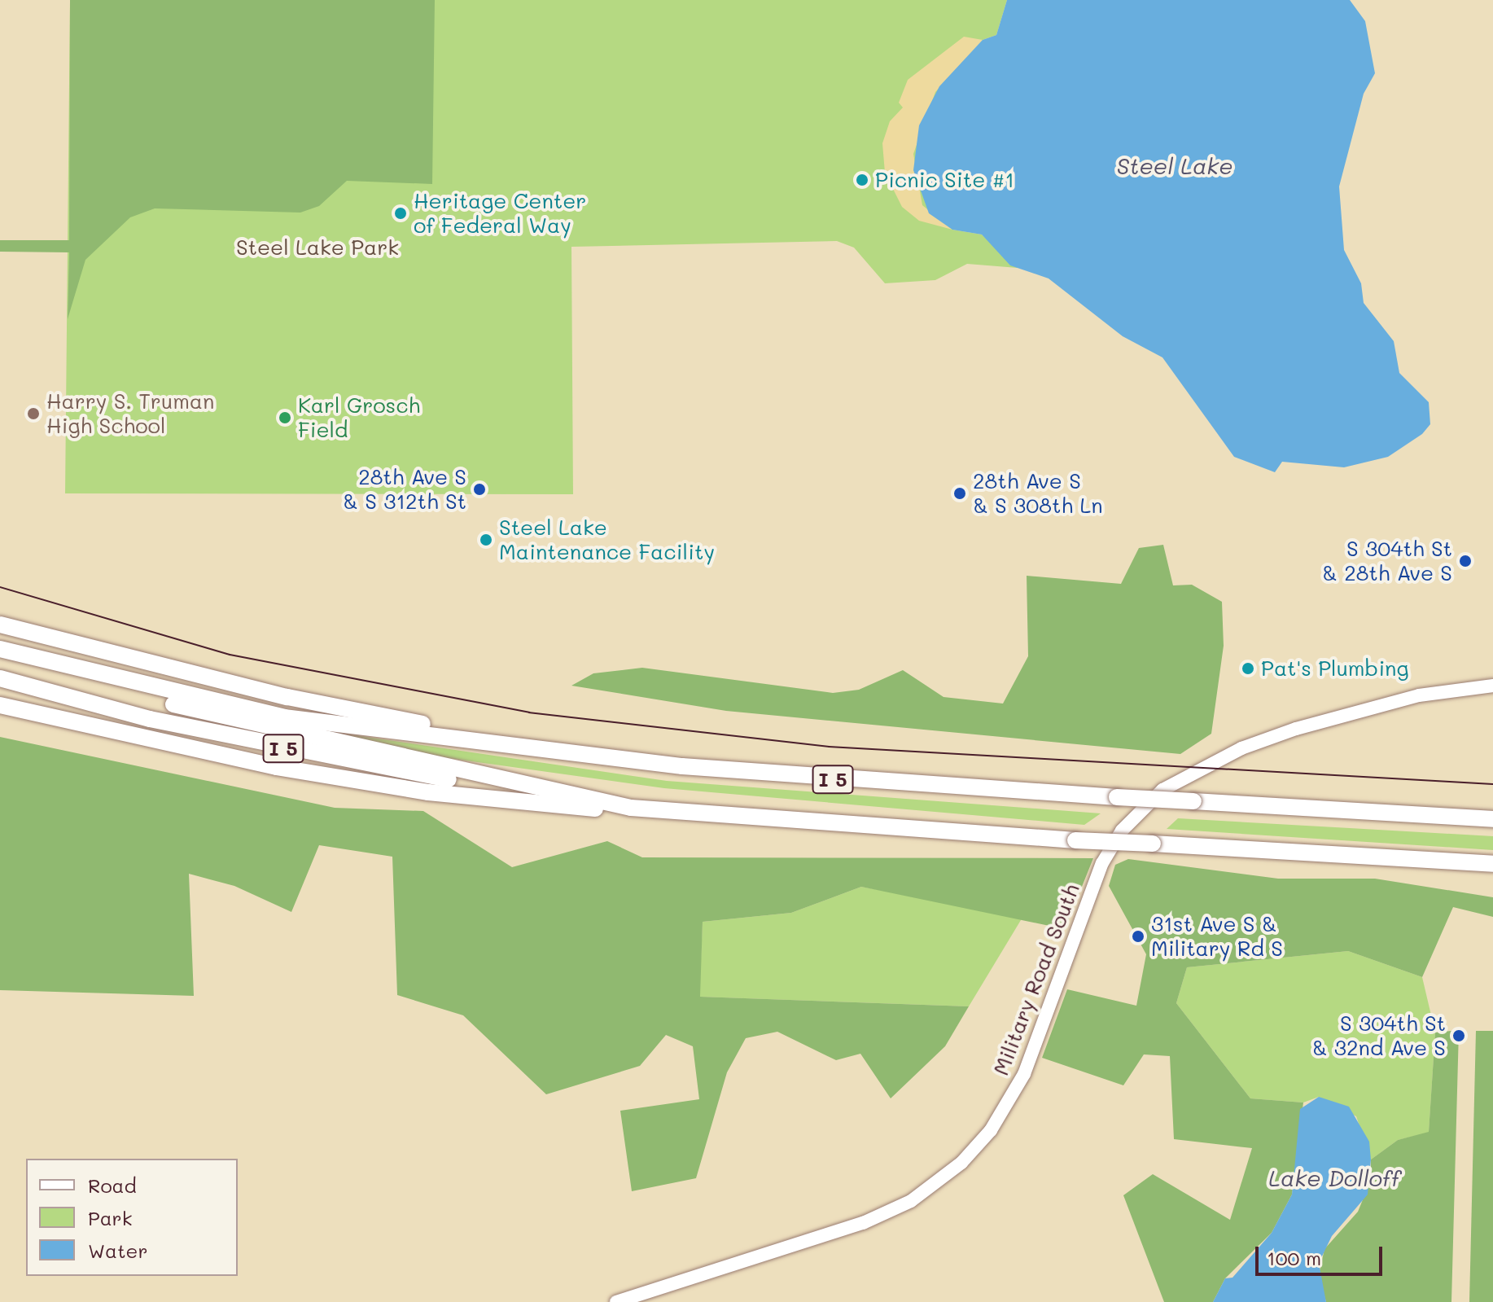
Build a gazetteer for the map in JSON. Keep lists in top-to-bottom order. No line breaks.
{"streets":{"highway":["I 5"],"main road":["Military Road South"]},"water":["Steel Lake","Lake Dolloff"],"parks":["Steel Lake Park"],"places":["Picnic Site #1","Heritage Center of Federal Way","Harry S. Truman High School","Karl Grosch Field","28th Ave S & S 312th St","28th Ave S & S 308th Ln","Steel Lake Maintenance Facility","S 304th St & 28th Ave S","Pat's Plumbing","31st Ave S & Military Rd S","S 304th St & 32nd Ave S"],"legend":["Road","Park","Water"],"scale_bar":"100 m"}
